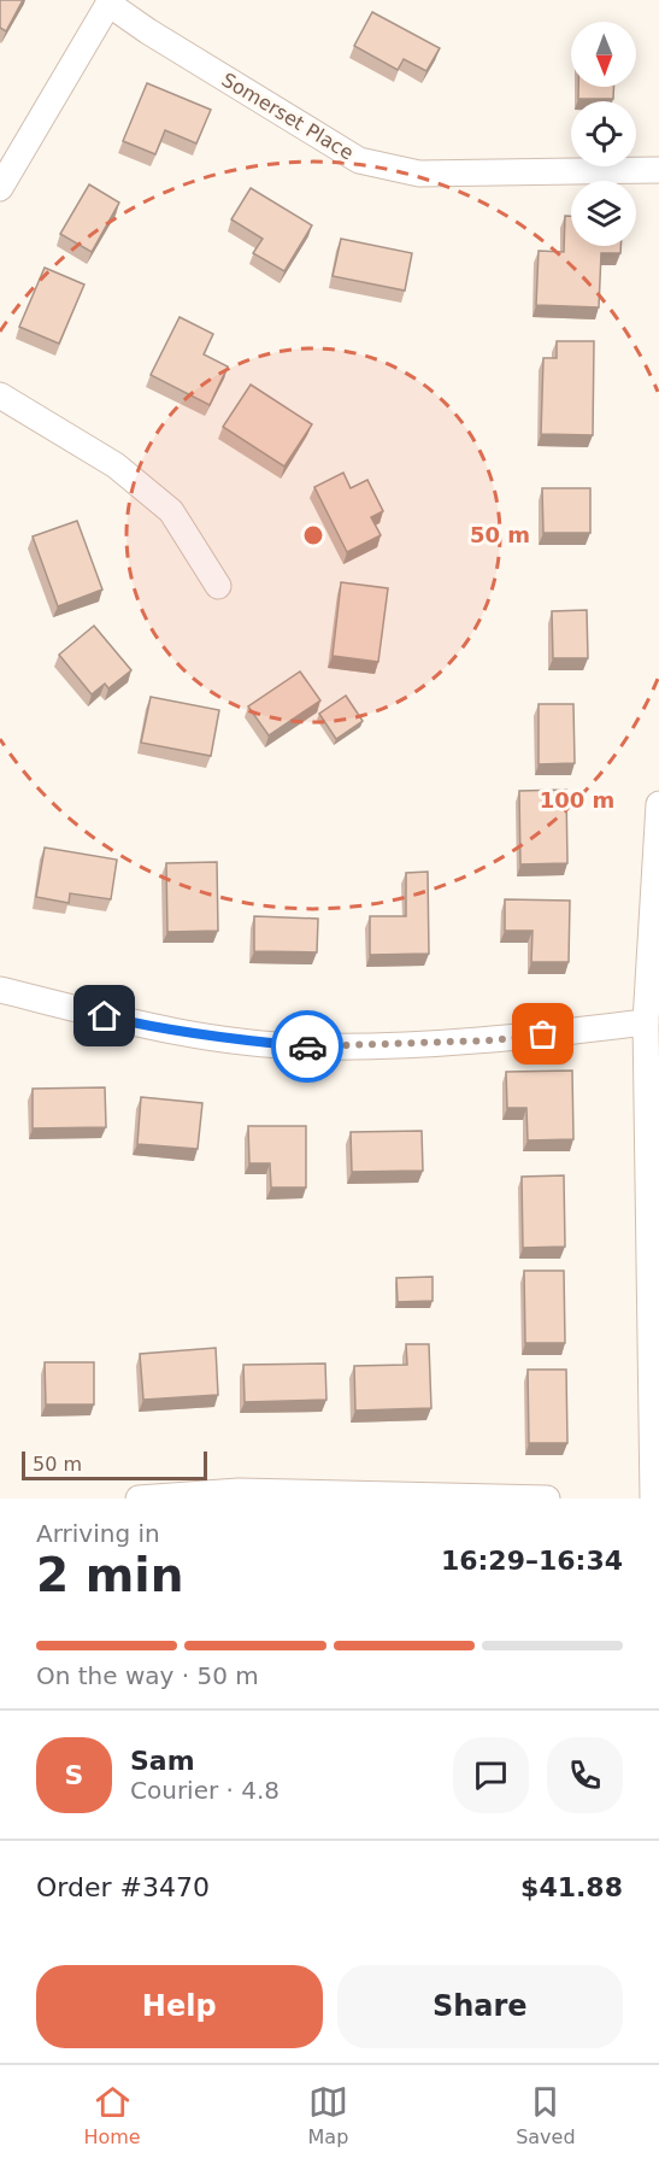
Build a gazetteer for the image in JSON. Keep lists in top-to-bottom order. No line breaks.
{"streets":{"street":["Somerset Place"]},"scale_bar":"50 m","north":"bottom","page":{"scale":"50 m","heading":["2 min","Arriving in","16:29–16:34"],"panel":["Sam","Courier · 4.8","Order #3470","$41.88"],"bar":"On the way · 50 m","round":"S","buttons":["Help","Share"],"tabs":["Home","Map","Saved"]},"rings":["50 m","100 m"]}
